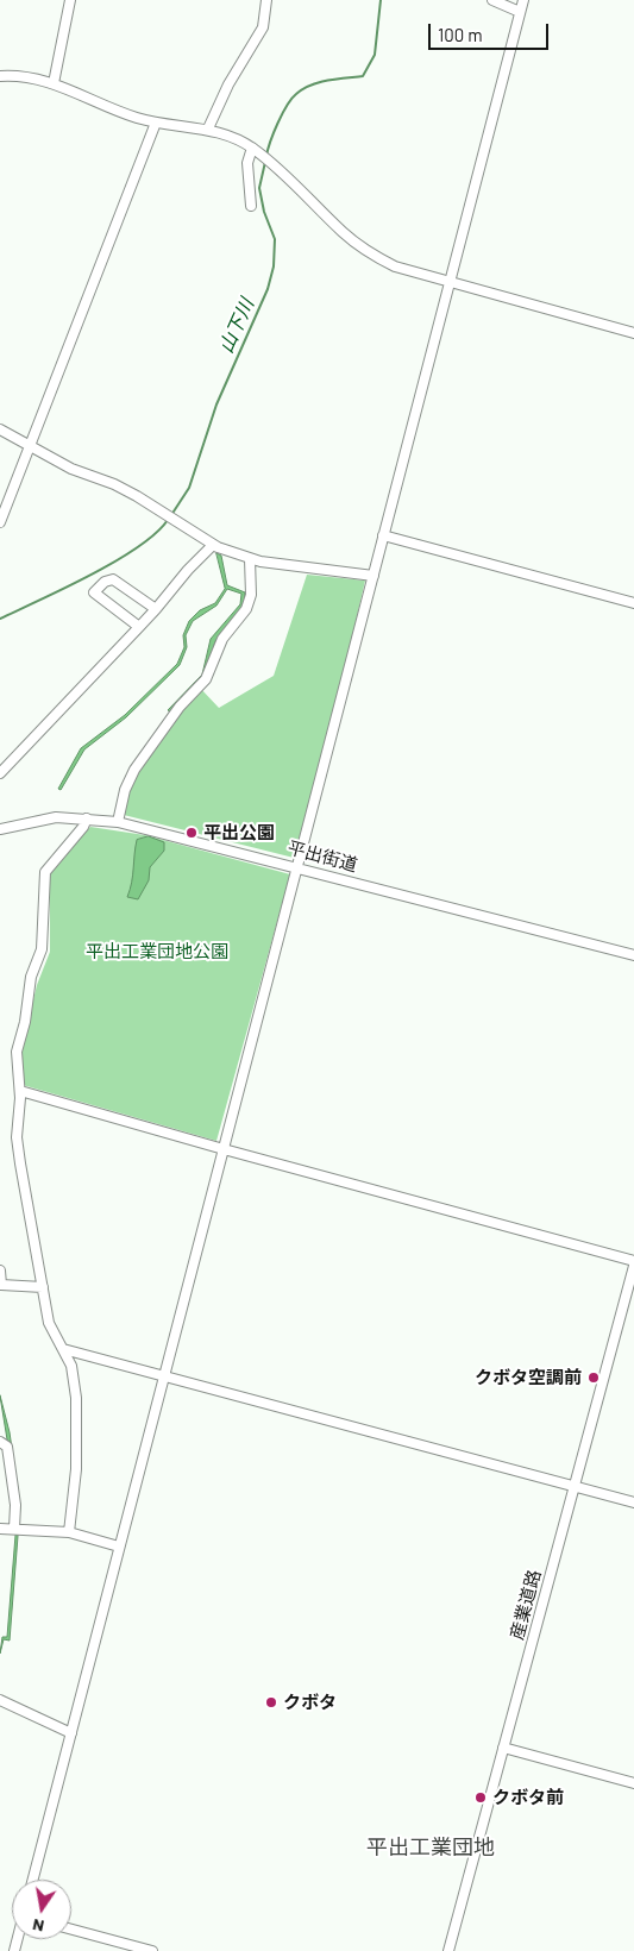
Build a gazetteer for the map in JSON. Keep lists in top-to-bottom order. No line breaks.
{"streets":{"street":["平出街道","産業道路"]},"districts":["平出工業団地"],"water":["山下川"],"parks":["平出工業団地公園"],"places":["平出公園","クボタ空調前","クボタ","クボタ前"],"scale_bar":"100 m","north":"bottom"}
